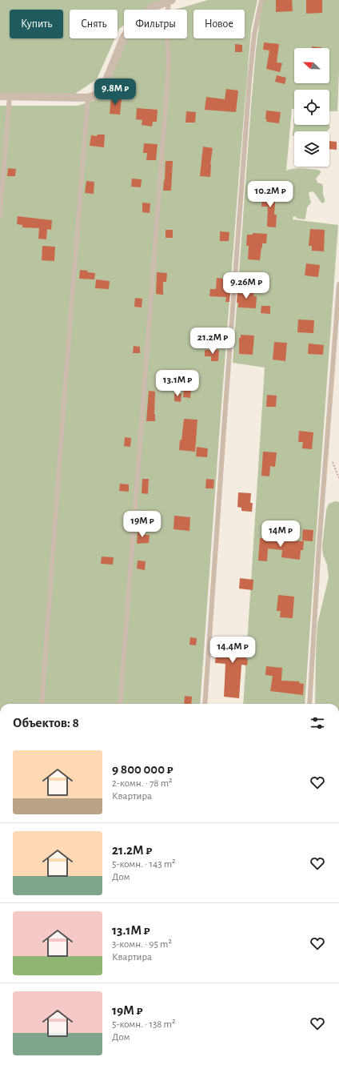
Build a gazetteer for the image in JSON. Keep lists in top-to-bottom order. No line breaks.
{"north":"left","page":{"chip":["Купить","Снять","Фильтры","Новое"],"price":["9.8M ₽","10.2M ₽","9.26M ₽","21.2M ₽","13.1M ₽","19M ₽","14M ₽","14.4M ₽"],"heading":"Объектов: 8","list":[{"name":"9 800 000 ₽","note":"2-комн. · 78 m² · Квартира"},{"name":"21.2M ₽","note":"5-комн. · 143 m² · Дом"},{"name":"13.1M ₽","note":"3-комн. · 95 m² · Квартира"},{"name":"19M ₽","note":"5-комн. · 138 m² · Дом"}]}}
